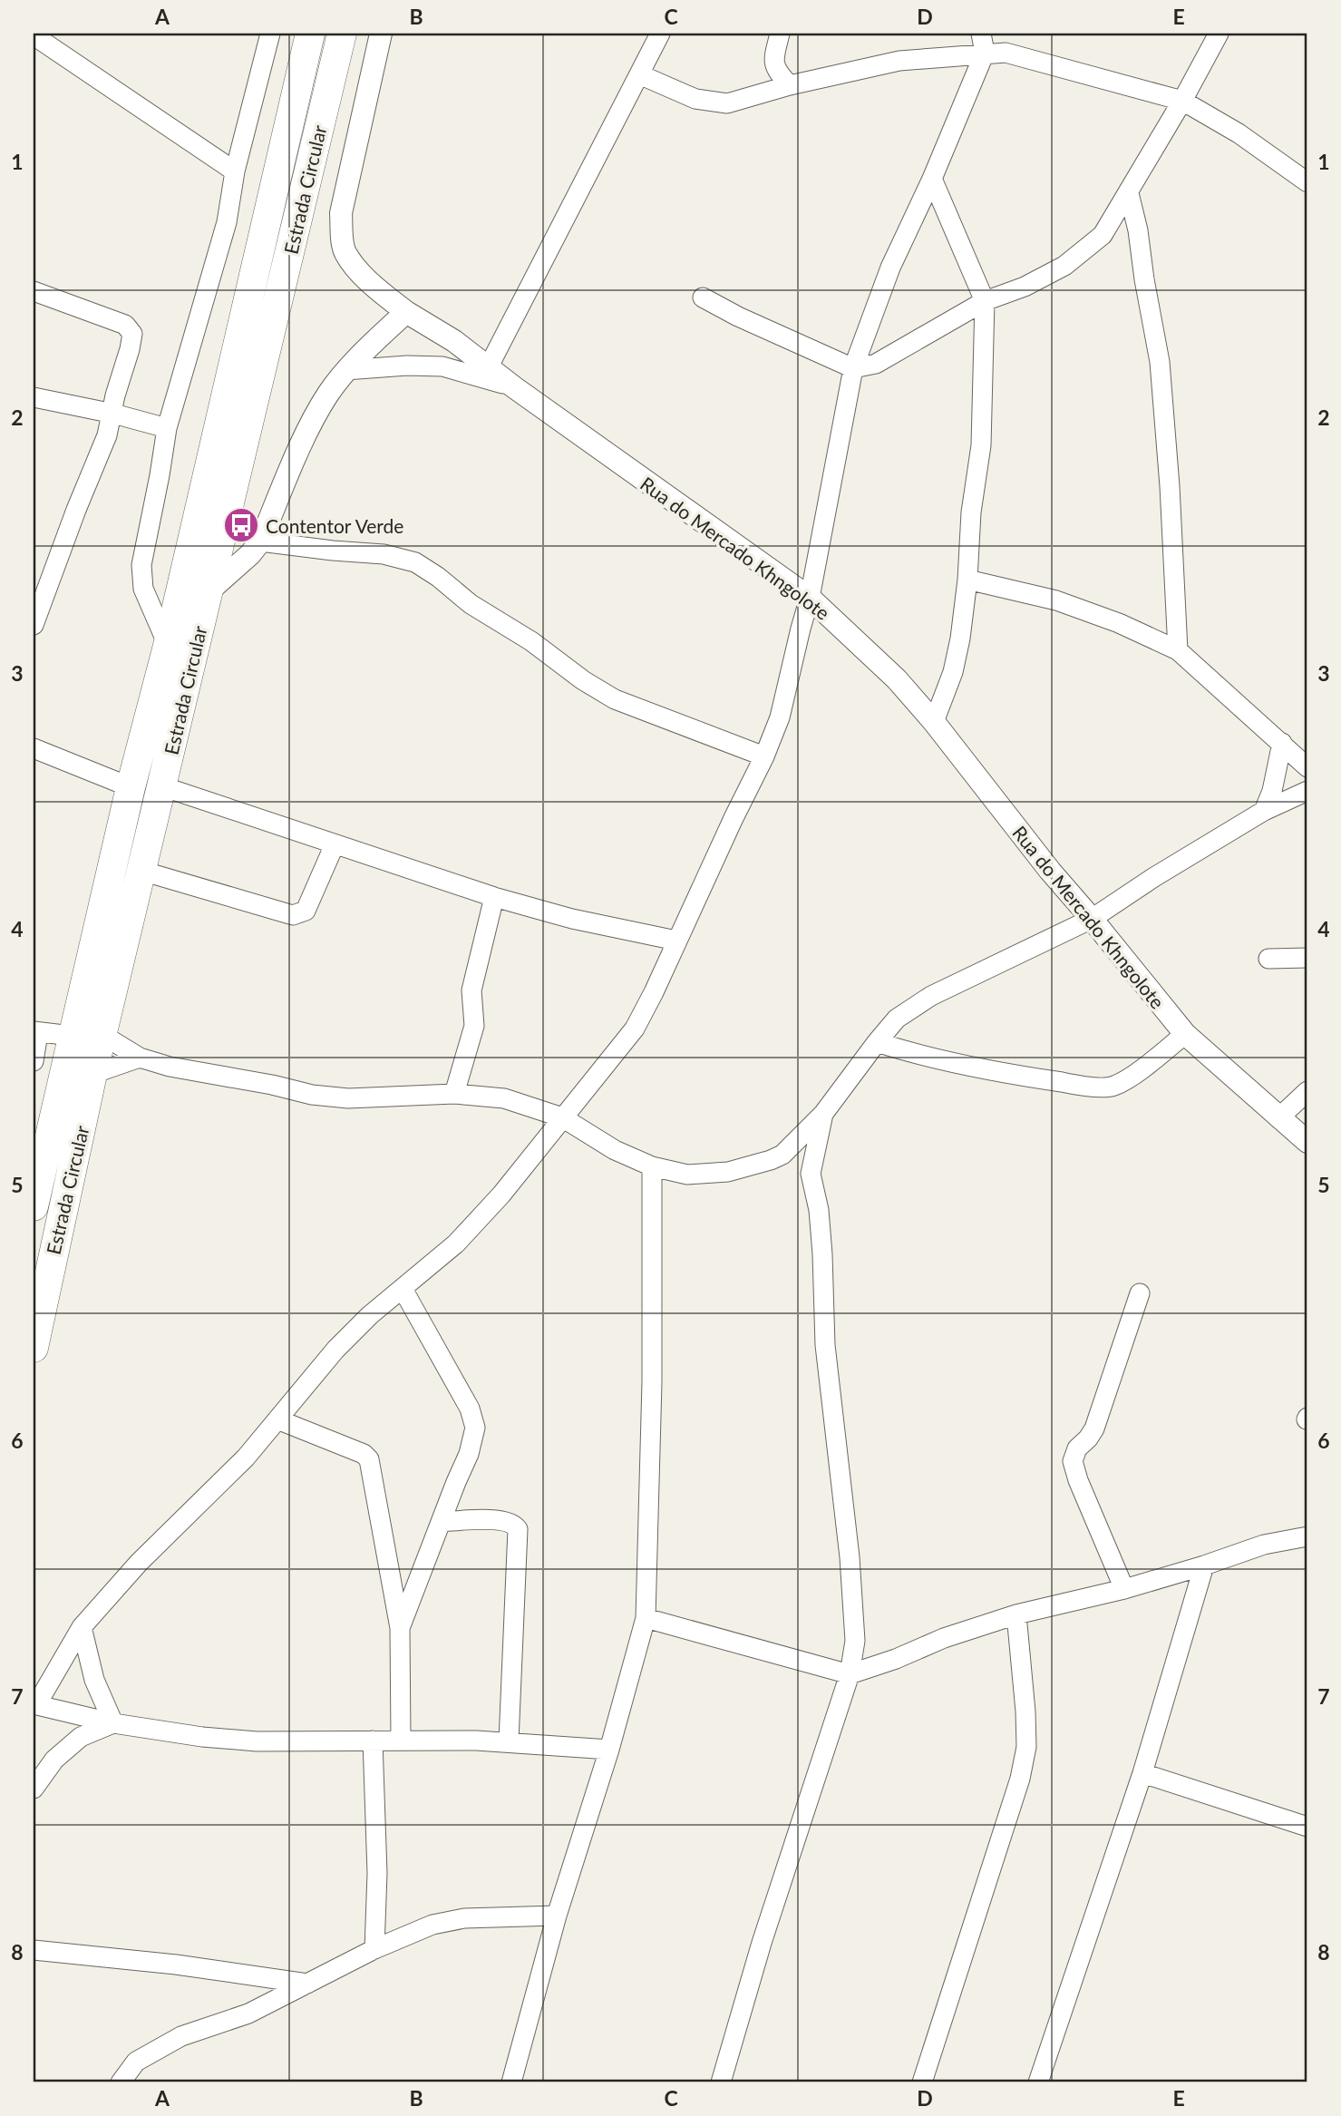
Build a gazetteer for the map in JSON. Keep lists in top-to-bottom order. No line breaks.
{"streets":{"main road":["Estrada Circular"],"street":["Rua do Mercado Khngolote"]},"places":{"bus stop":["Contentor Verde"]},"grid":{"columns":["A","B","C","D","E"],"rows":["1","2","3","4","5","6","7","8"]}}
